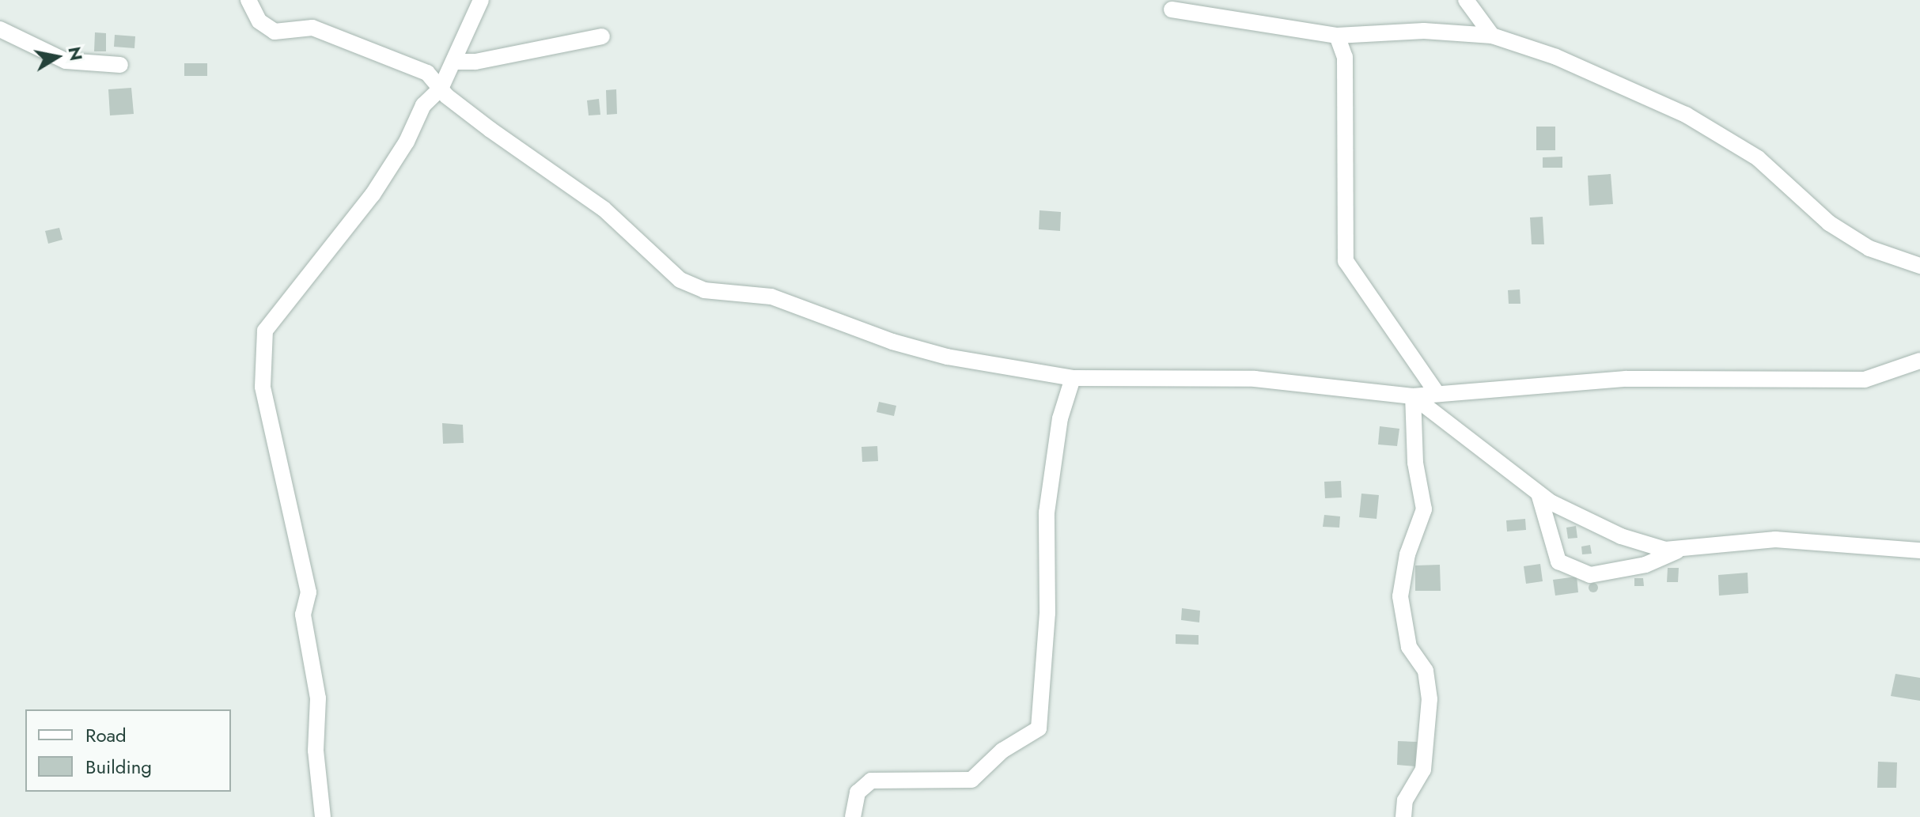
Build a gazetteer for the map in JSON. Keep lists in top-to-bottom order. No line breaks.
{"legend":["Road","Building"],"north":"right"}
